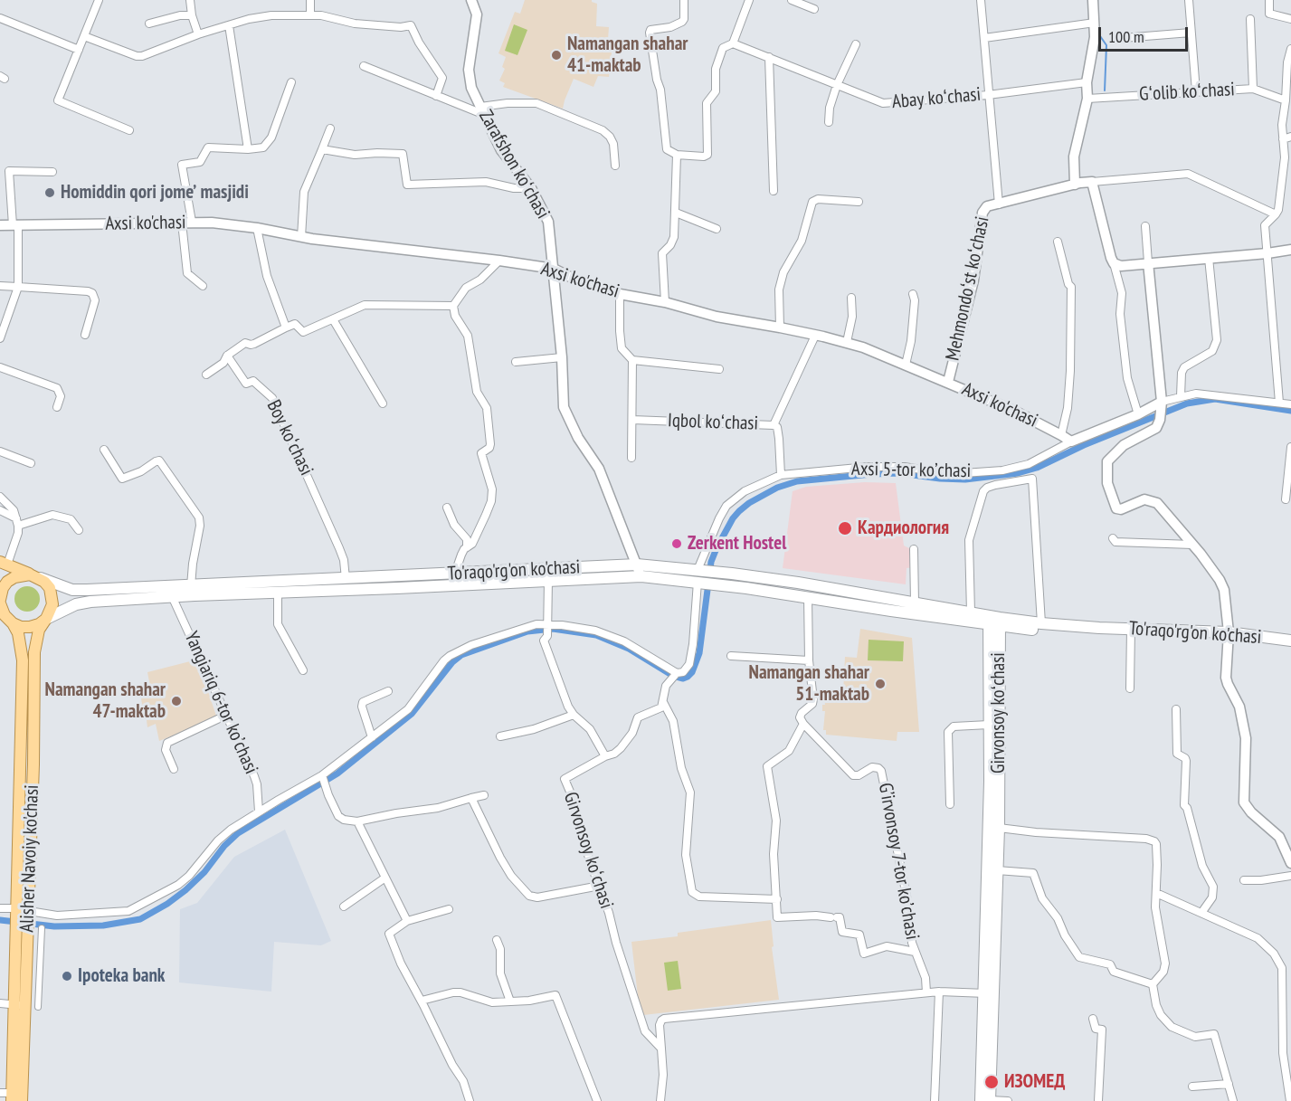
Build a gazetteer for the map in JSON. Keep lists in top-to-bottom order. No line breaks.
{"streets":{"main road":["To'raqo'rg'on ko'chasi","Girvonsoy koʻchasi","Alisher Navoiy ko'chasi"],"street":["Gʻolib koʻchasi","Abay koʻchasi","Zarafshon koʻchasi","Axsi ko'chasi","Mehmondoʻst koʻchasi","Iqbol koʻchasi","Boy koʻchasi","Аxsi 5-tor koʼchasi","Yangiаriq 6-tor koʼchasi","Gʼirvonsoy 7-tor koʼchasi"]},"crossings":[["Zarafshon koʻchasi","Axsi ko'chasi"],["Zarafshon koʻchasi","To'raqo'rg'on ko'chasi"],["Axsi ko'chasi","Mehmondoʻst koʻchasi"],["Axsi ko'chasi","Аxsi 5-tor koʼchasi"],["Iqbol koʻchasi","Аxsi 5-tor koʼchasi"],["Boy koʻchasi","To'raqo'rg'on ko'chasi"],["Аxsi 5-tor koʼchasi","To'raqo'rg'on ko'chasi"],["To'raqo'rg'on ko'chasi","Yangiаriq 6-tor koʼchasi"],["To'raqo'rg'on ko'chasi","Girvonsoy koʻchasi"],["To'raqo'rg'on ko'chasi","Alisher Navoiy ko'chasi"]],"places":["Namangan shahar 41-maktab","Homiddin qori jome’ masjidi","Кардиология","Zerkent Hostel","Namangan shahar 51-maktab","Namangan shahar 47-maktab","Ipoteka bank","ИЗОМЕД"],"scale_bar":"100 m"}
